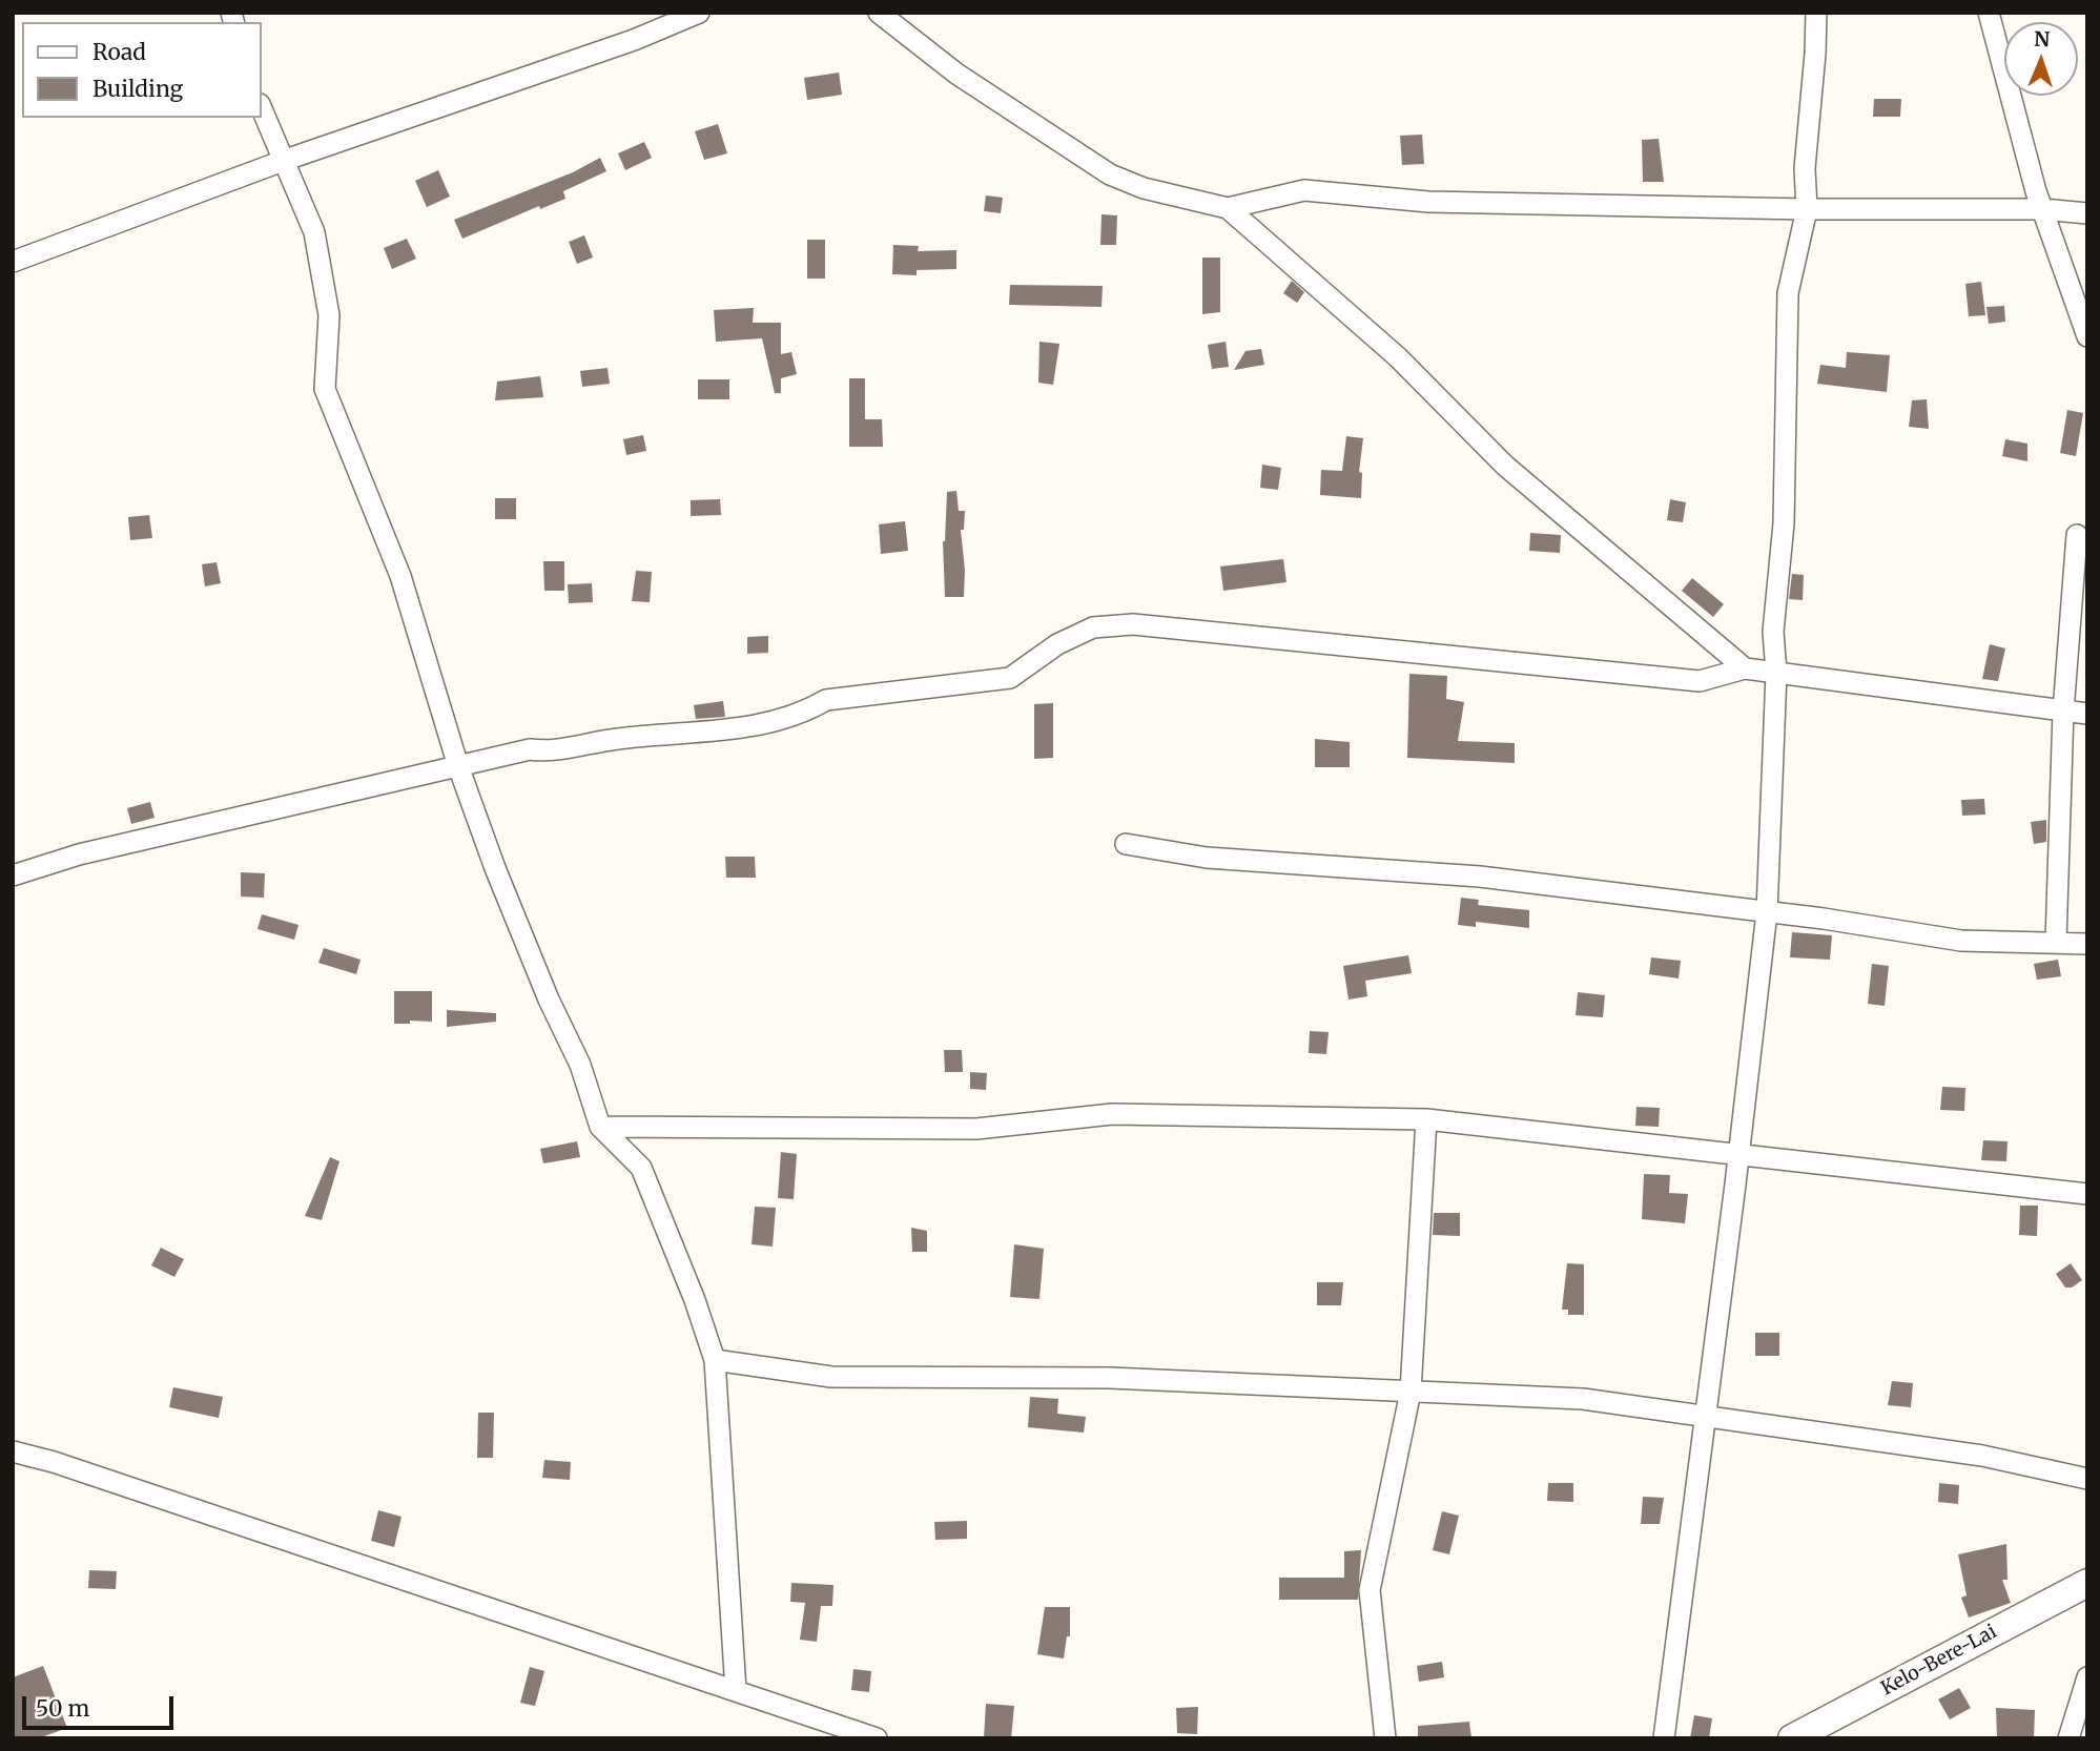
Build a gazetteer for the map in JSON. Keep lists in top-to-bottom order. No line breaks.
{"streets":{"main road":["Kelo-Bere-Lai"]},"legend":["Road","Building"],"scale_bar":"50 m","north":"top"}
